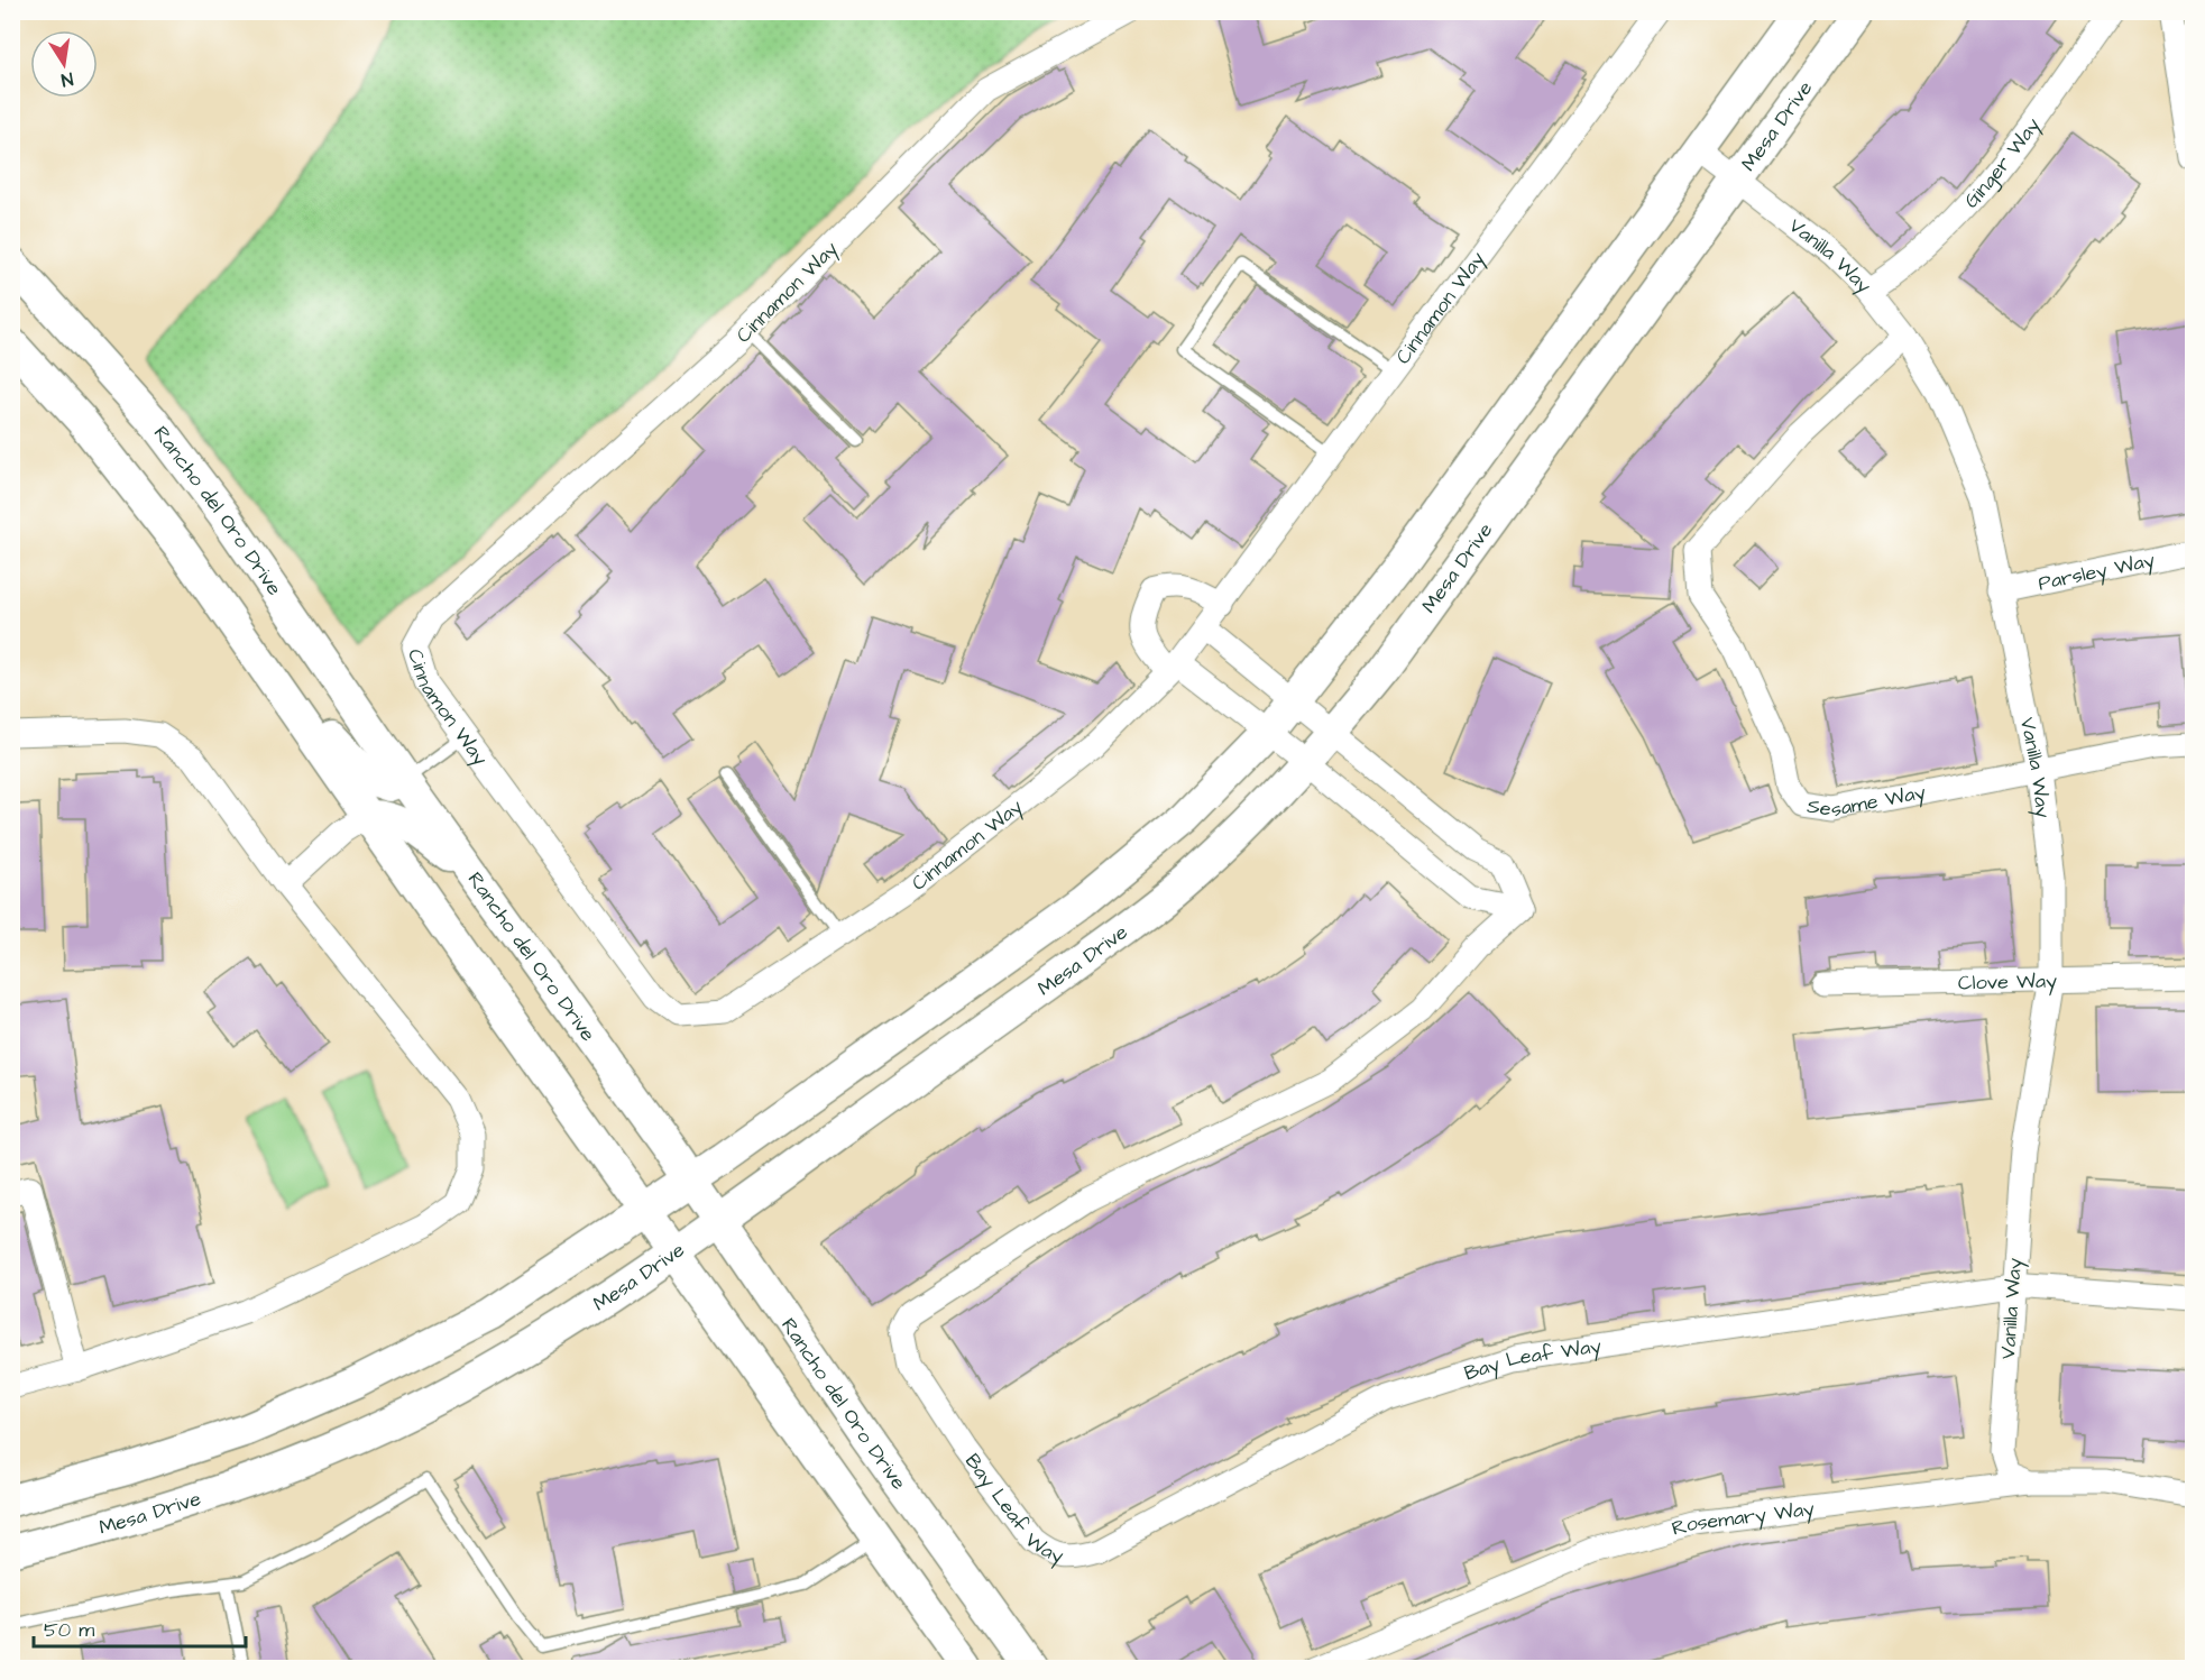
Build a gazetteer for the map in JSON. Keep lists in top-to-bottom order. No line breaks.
{"streets":{"main road":["Mesa Drive","Rancho del Oro Drive"],"street":["Ginger Way","Vanilla Way","Cinnamon Way","Parsley Way","Sesame Way","Clove Way","Bay Leaf Way","Rosemary Way"]},"crossings":[["Mesa Drive","Vanilla Way"],["Mesa Drive","Rancho del Oro Drive"],["Ginger Way","Vanilla Way"],["Vanilla Way","Parsley Way"],["Vanilla Way","Sesame Way"],["Vanilla Way","Clove Way"],["Vanilla Way","Bay Leaf Way"],["Vanilla Way","Rosemary Way"]],"scale_bar":"50 m","north":"bottom"}
